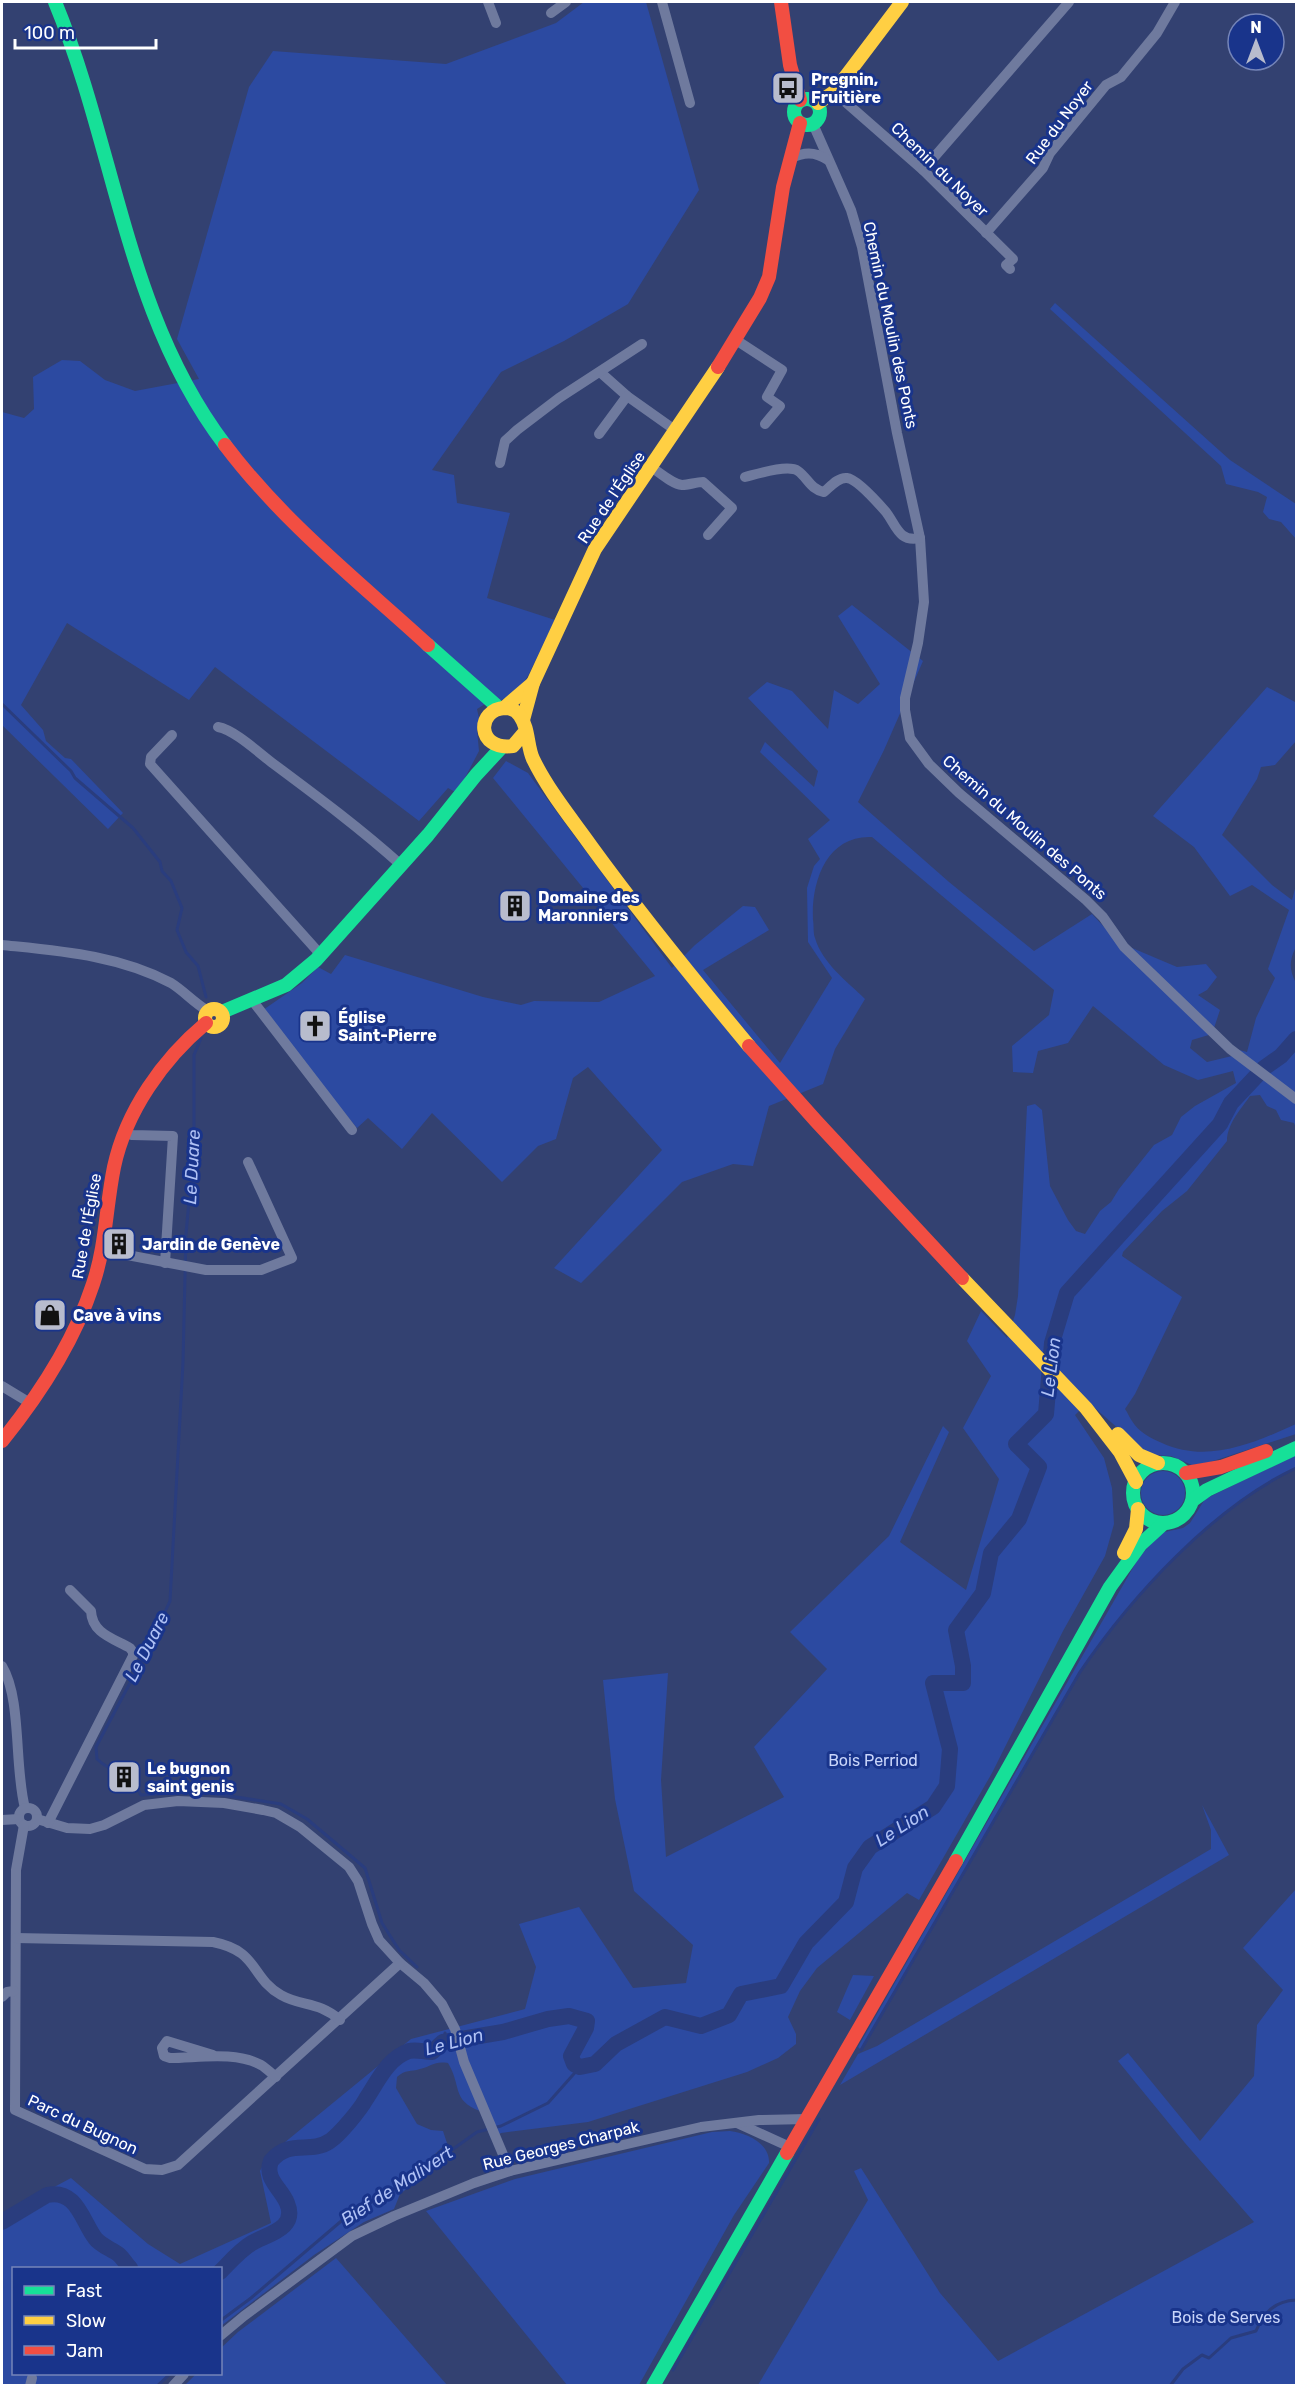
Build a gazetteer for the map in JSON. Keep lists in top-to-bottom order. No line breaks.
{"streets":{"main road":["Rue de l'Église"],"street":["Rue du Noyer","Chemin du Noyer","Chemin du Moulin des Ponts","Parc du Bugnon","Rue Georges Charpak"]},"crossings":[["Rue du Noyer","Chemin du Noyer"],["Chemin du Moulin des Ponts","Rue de l'Église"]],"water":["Le Duare","Le Lion","Bief de Malivert"],"parks":["Bois Perriod","Bois de Serves"],"places":{"bus stop":["Pregnin, Fruitière"],"building":["Domaine des Maronniers","Jardin de Genève","Le bugnon saint genis"],"church":["Église Saint-Pierre"],"shop":["Cave à vins"]},"legend":["Fast","Slow","Jam"],"scale_bar":"100 m","north":"top"}
